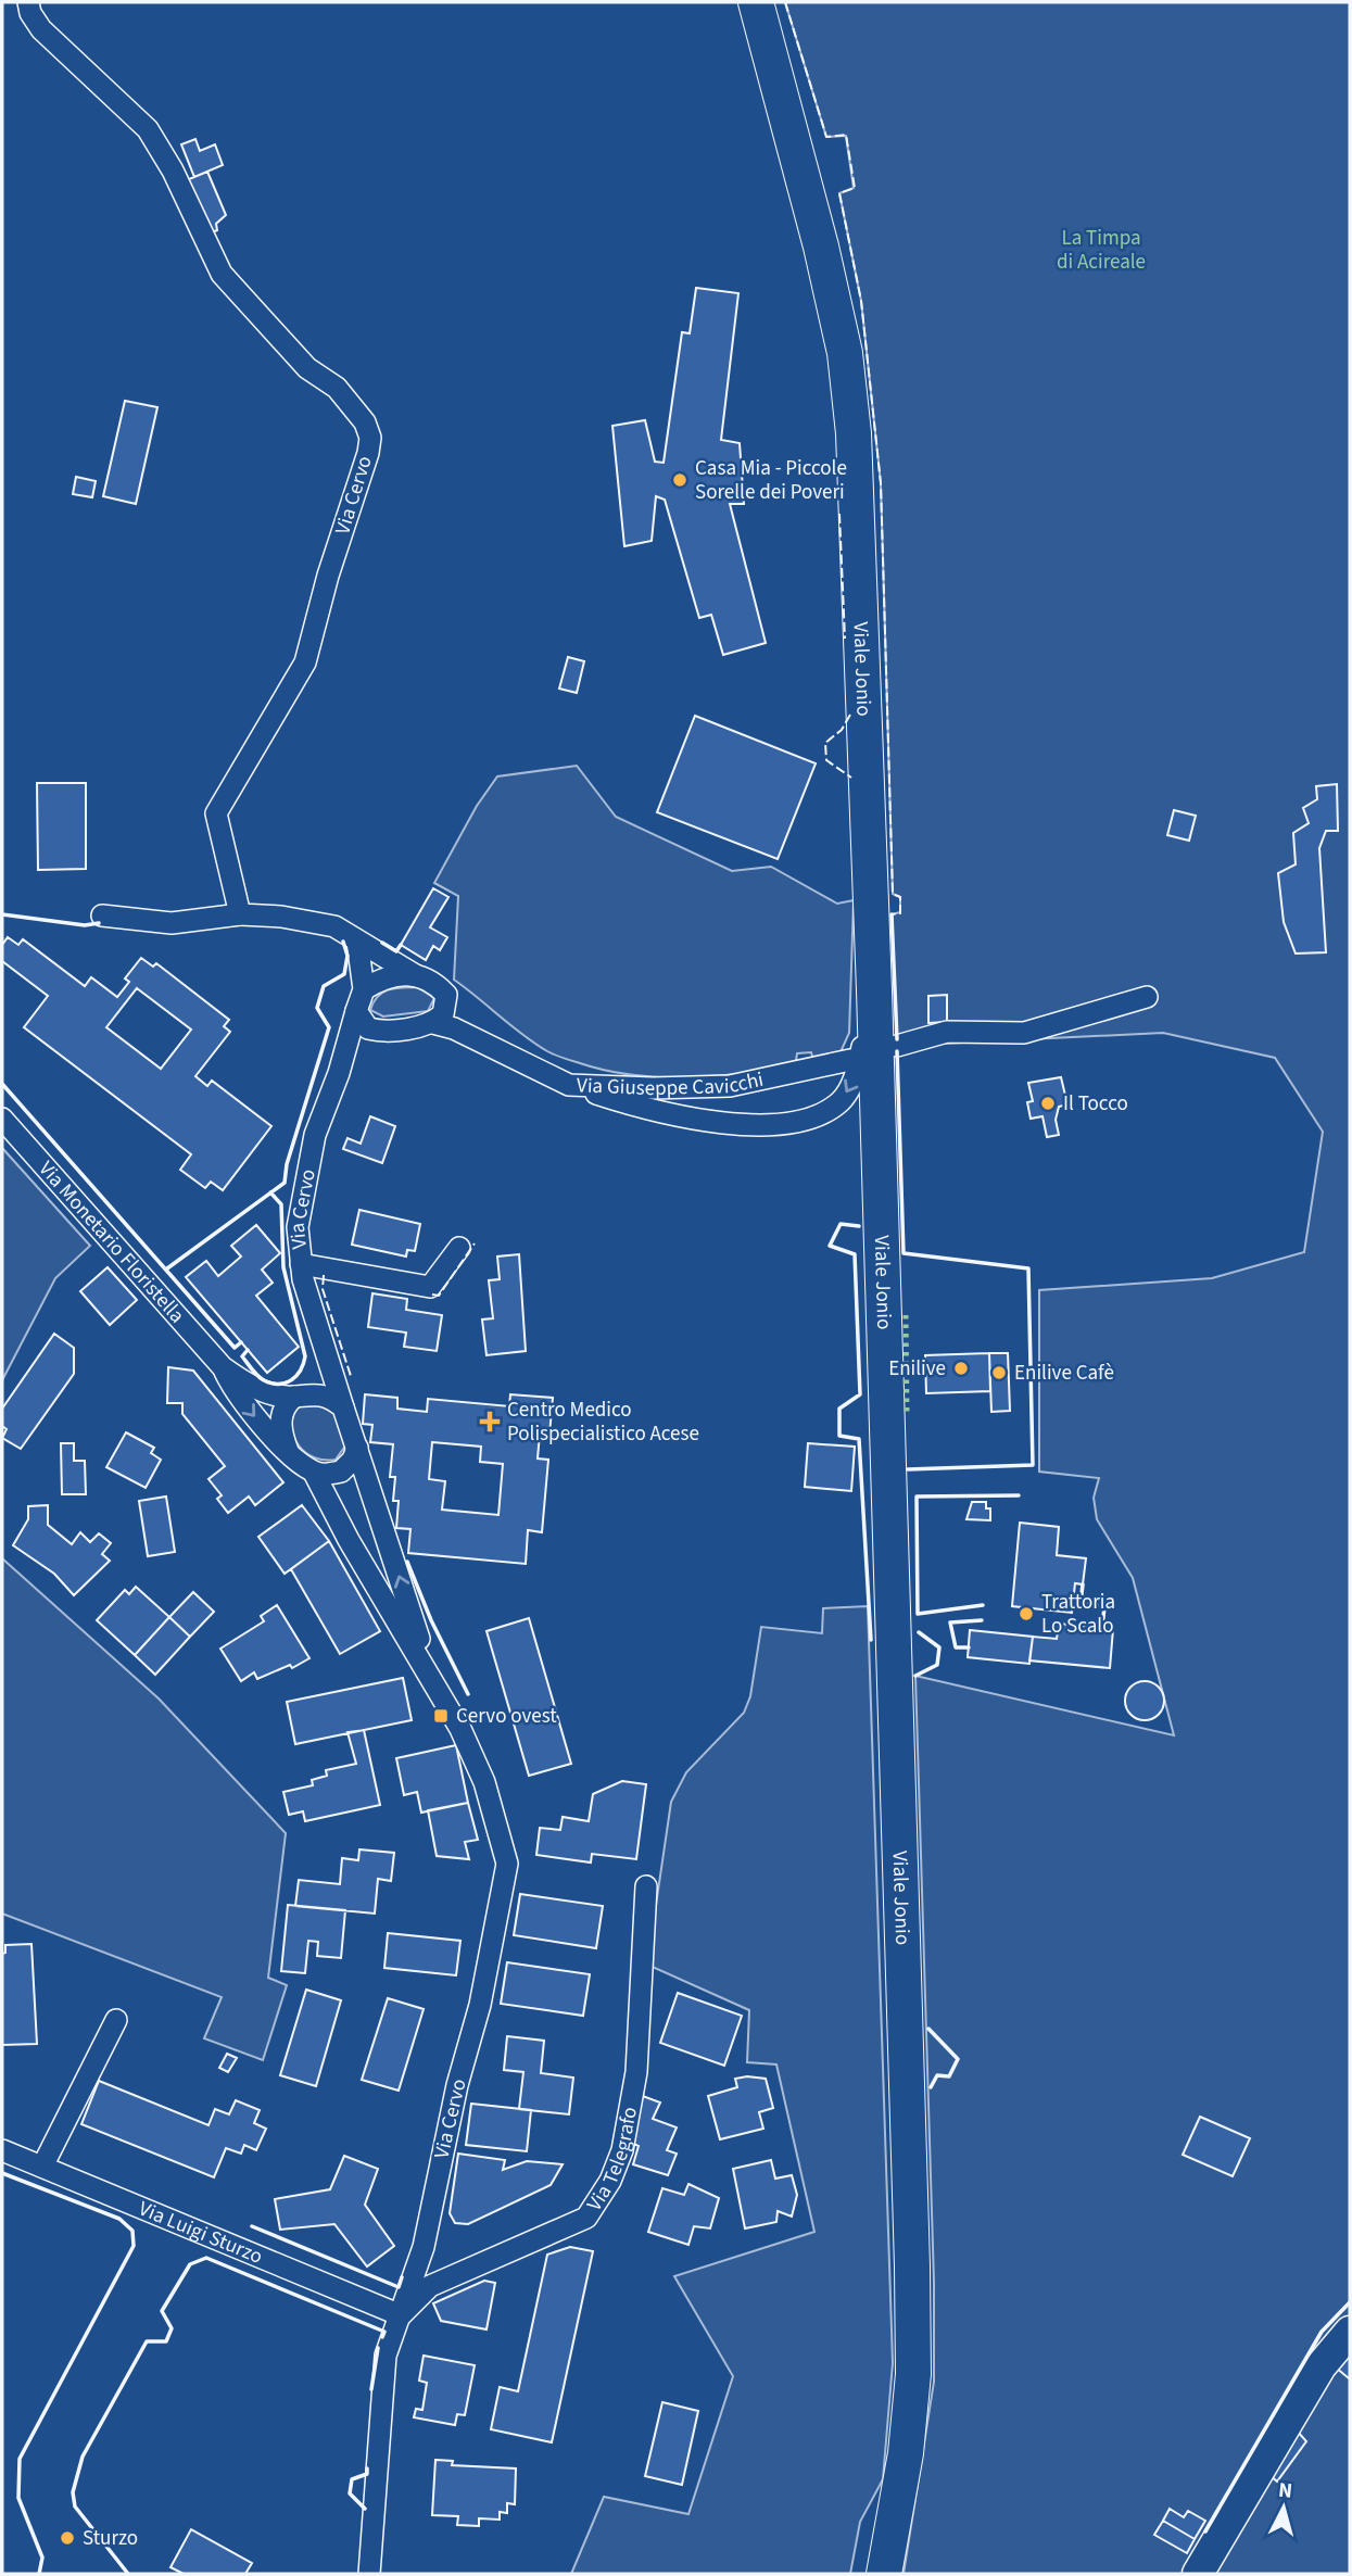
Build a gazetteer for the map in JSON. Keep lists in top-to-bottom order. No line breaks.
{"streets":{"main road":["Viale Jonio"],"street":["Via Cervo","Via Giuseppe Cavicchi","Via Monetario Floristella","Via Telegrafo","Via Luigi Sturzo"]},"crossings":[["Via Cervo","Via Telegrafo"],["Via Cervo","Via Luigi Sturzo"],["Via Telegrafo","Via Luigi Sturzo"]],"parks":["La Timpa di Acireale"],"places":{"other":["Casa Mia - Piccole Sorelle dei Poveri","Il Tocco","Enilive","Enilive Cafè","Trattoria Lo Scalo","Sturzo"],"health":["Centro Medico Polispecialistico Acese"],"transit":["Cervo ovest"]},"north":"top"}
